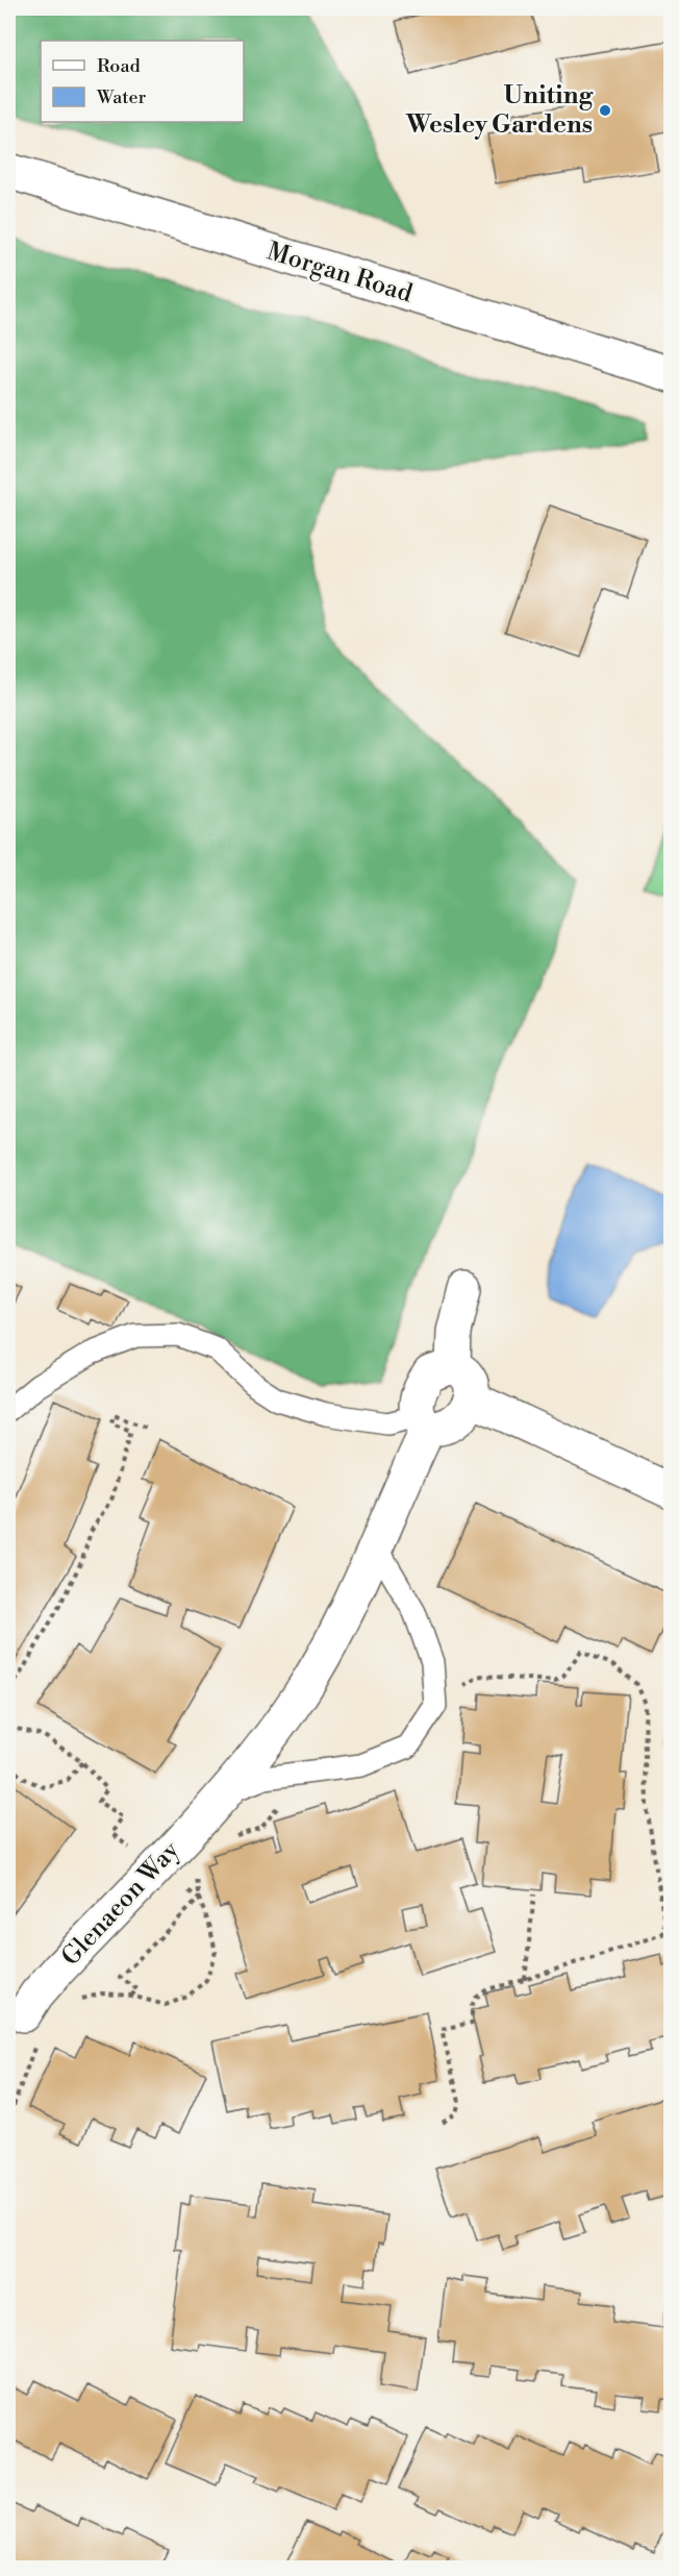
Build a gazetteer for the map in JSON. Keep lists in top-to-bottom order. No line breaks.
{"streets":{"street":["Morgan Road","Glenaeon Way"]},"places":["Uniting Wesley Gardens"],"legend":["Road","Water"]}
